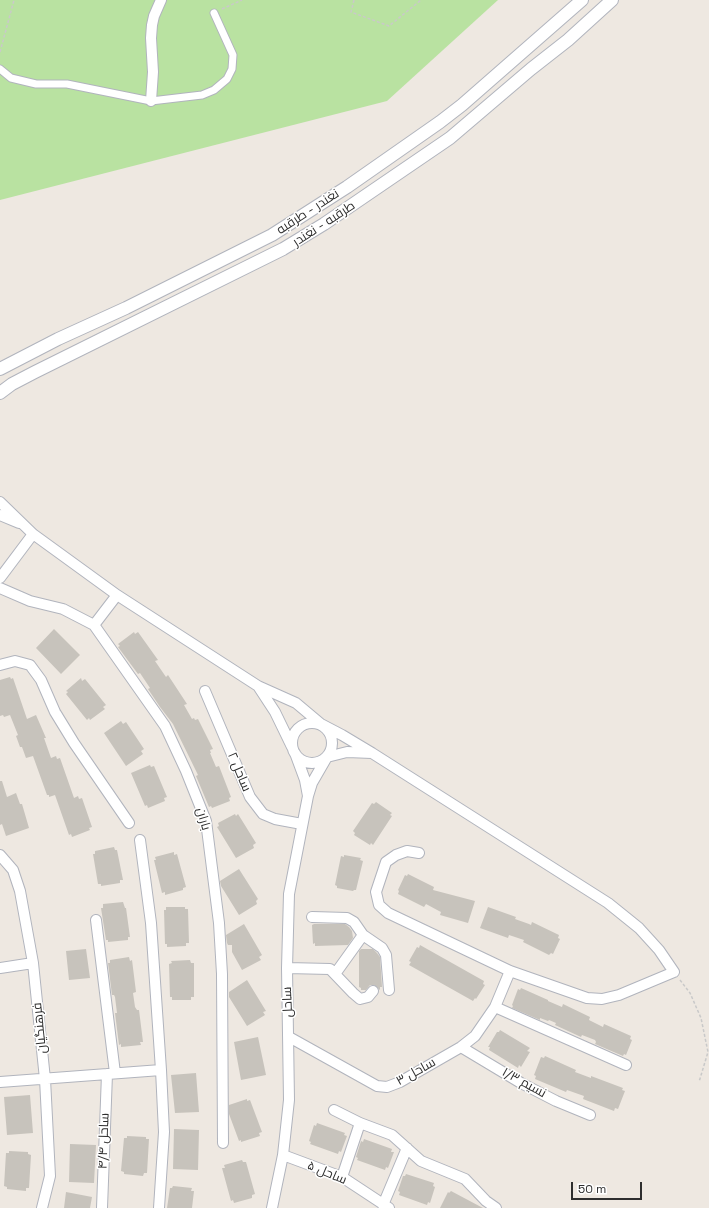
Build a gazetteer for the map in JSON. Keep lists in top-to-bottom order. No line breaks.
{"streets":{"street":["نغندر - طرقبه","طرقبه - نغندر","ساحل ۲","باران","ساحل","فرهنگیان","ساحل ۳","نسیم ۱/۳","ساحل ۴/۴","ساحل ۵"]},"crossings":[["ساحل ۲","ساحل"],["ساحل","ساحل ۳"],["ساحل","ساحل ۵"],["ساحل ۳","نسیم ۱/۳"]],"scale_bar":"50 m"}
